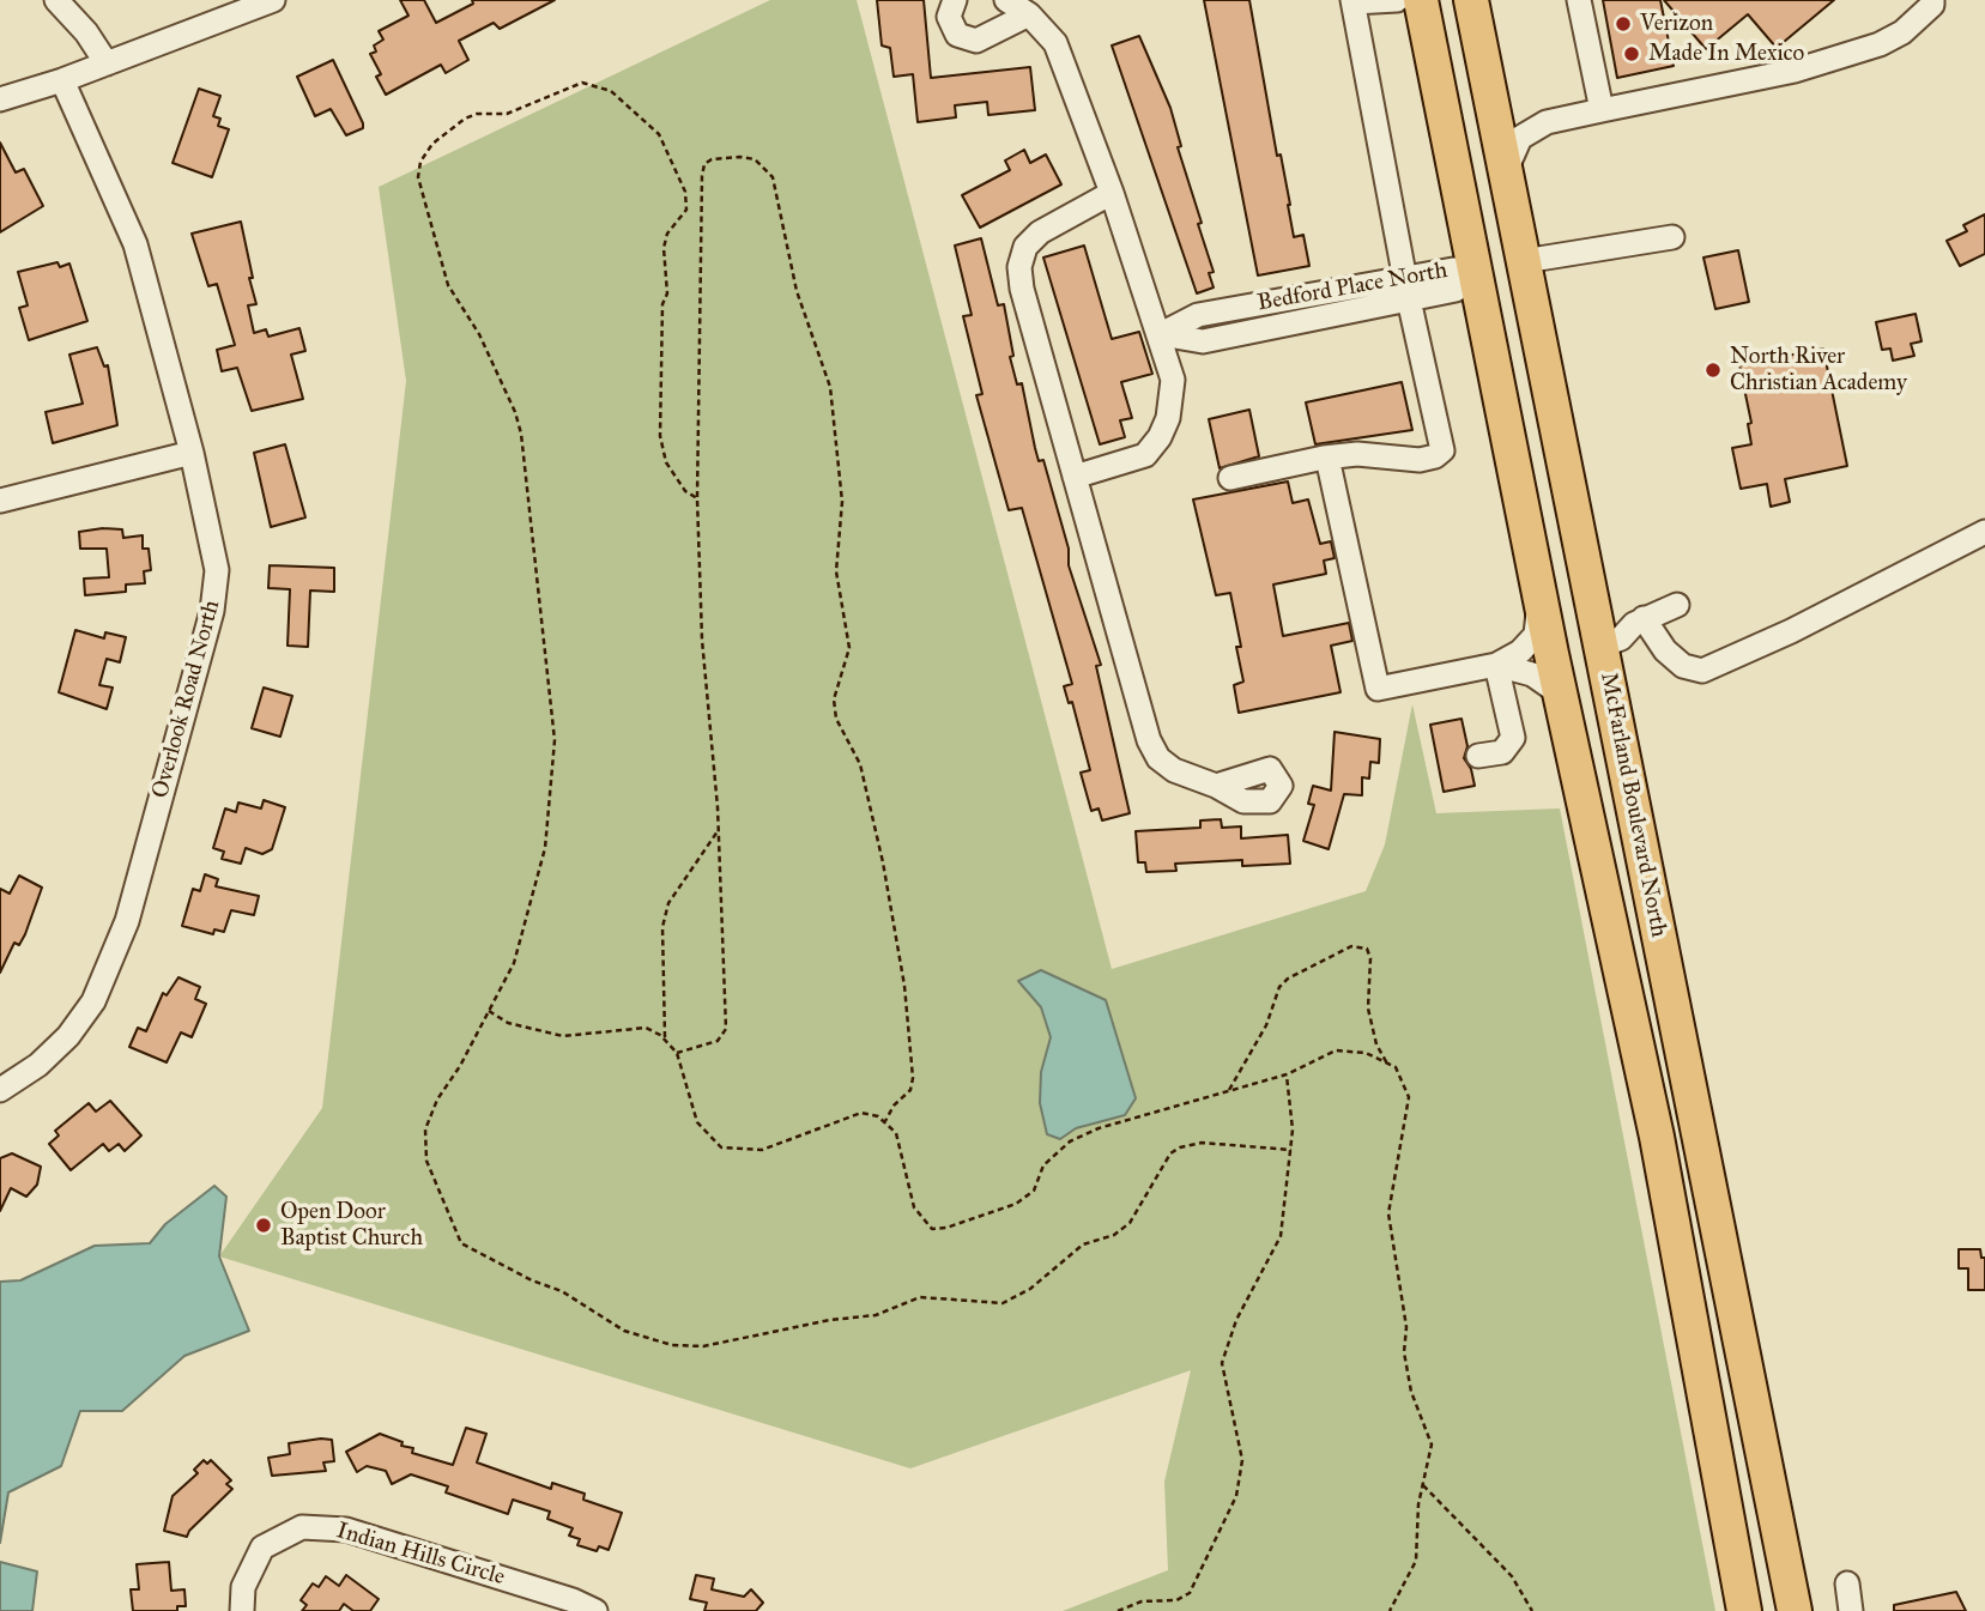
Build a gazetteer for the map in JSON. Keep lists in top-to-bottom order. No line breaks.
{"streets":{"highway":["McFarland Boulevard North"],"street":["Bedford Place North","Overlook Road North","Indian Hills Circle"]},"crossings":[["Bedford Place North","McFarland Boulevard North"]],"places":["Verizon","Made In Mexico","North River Christian Academy","Open Door Baptist Church"]}
